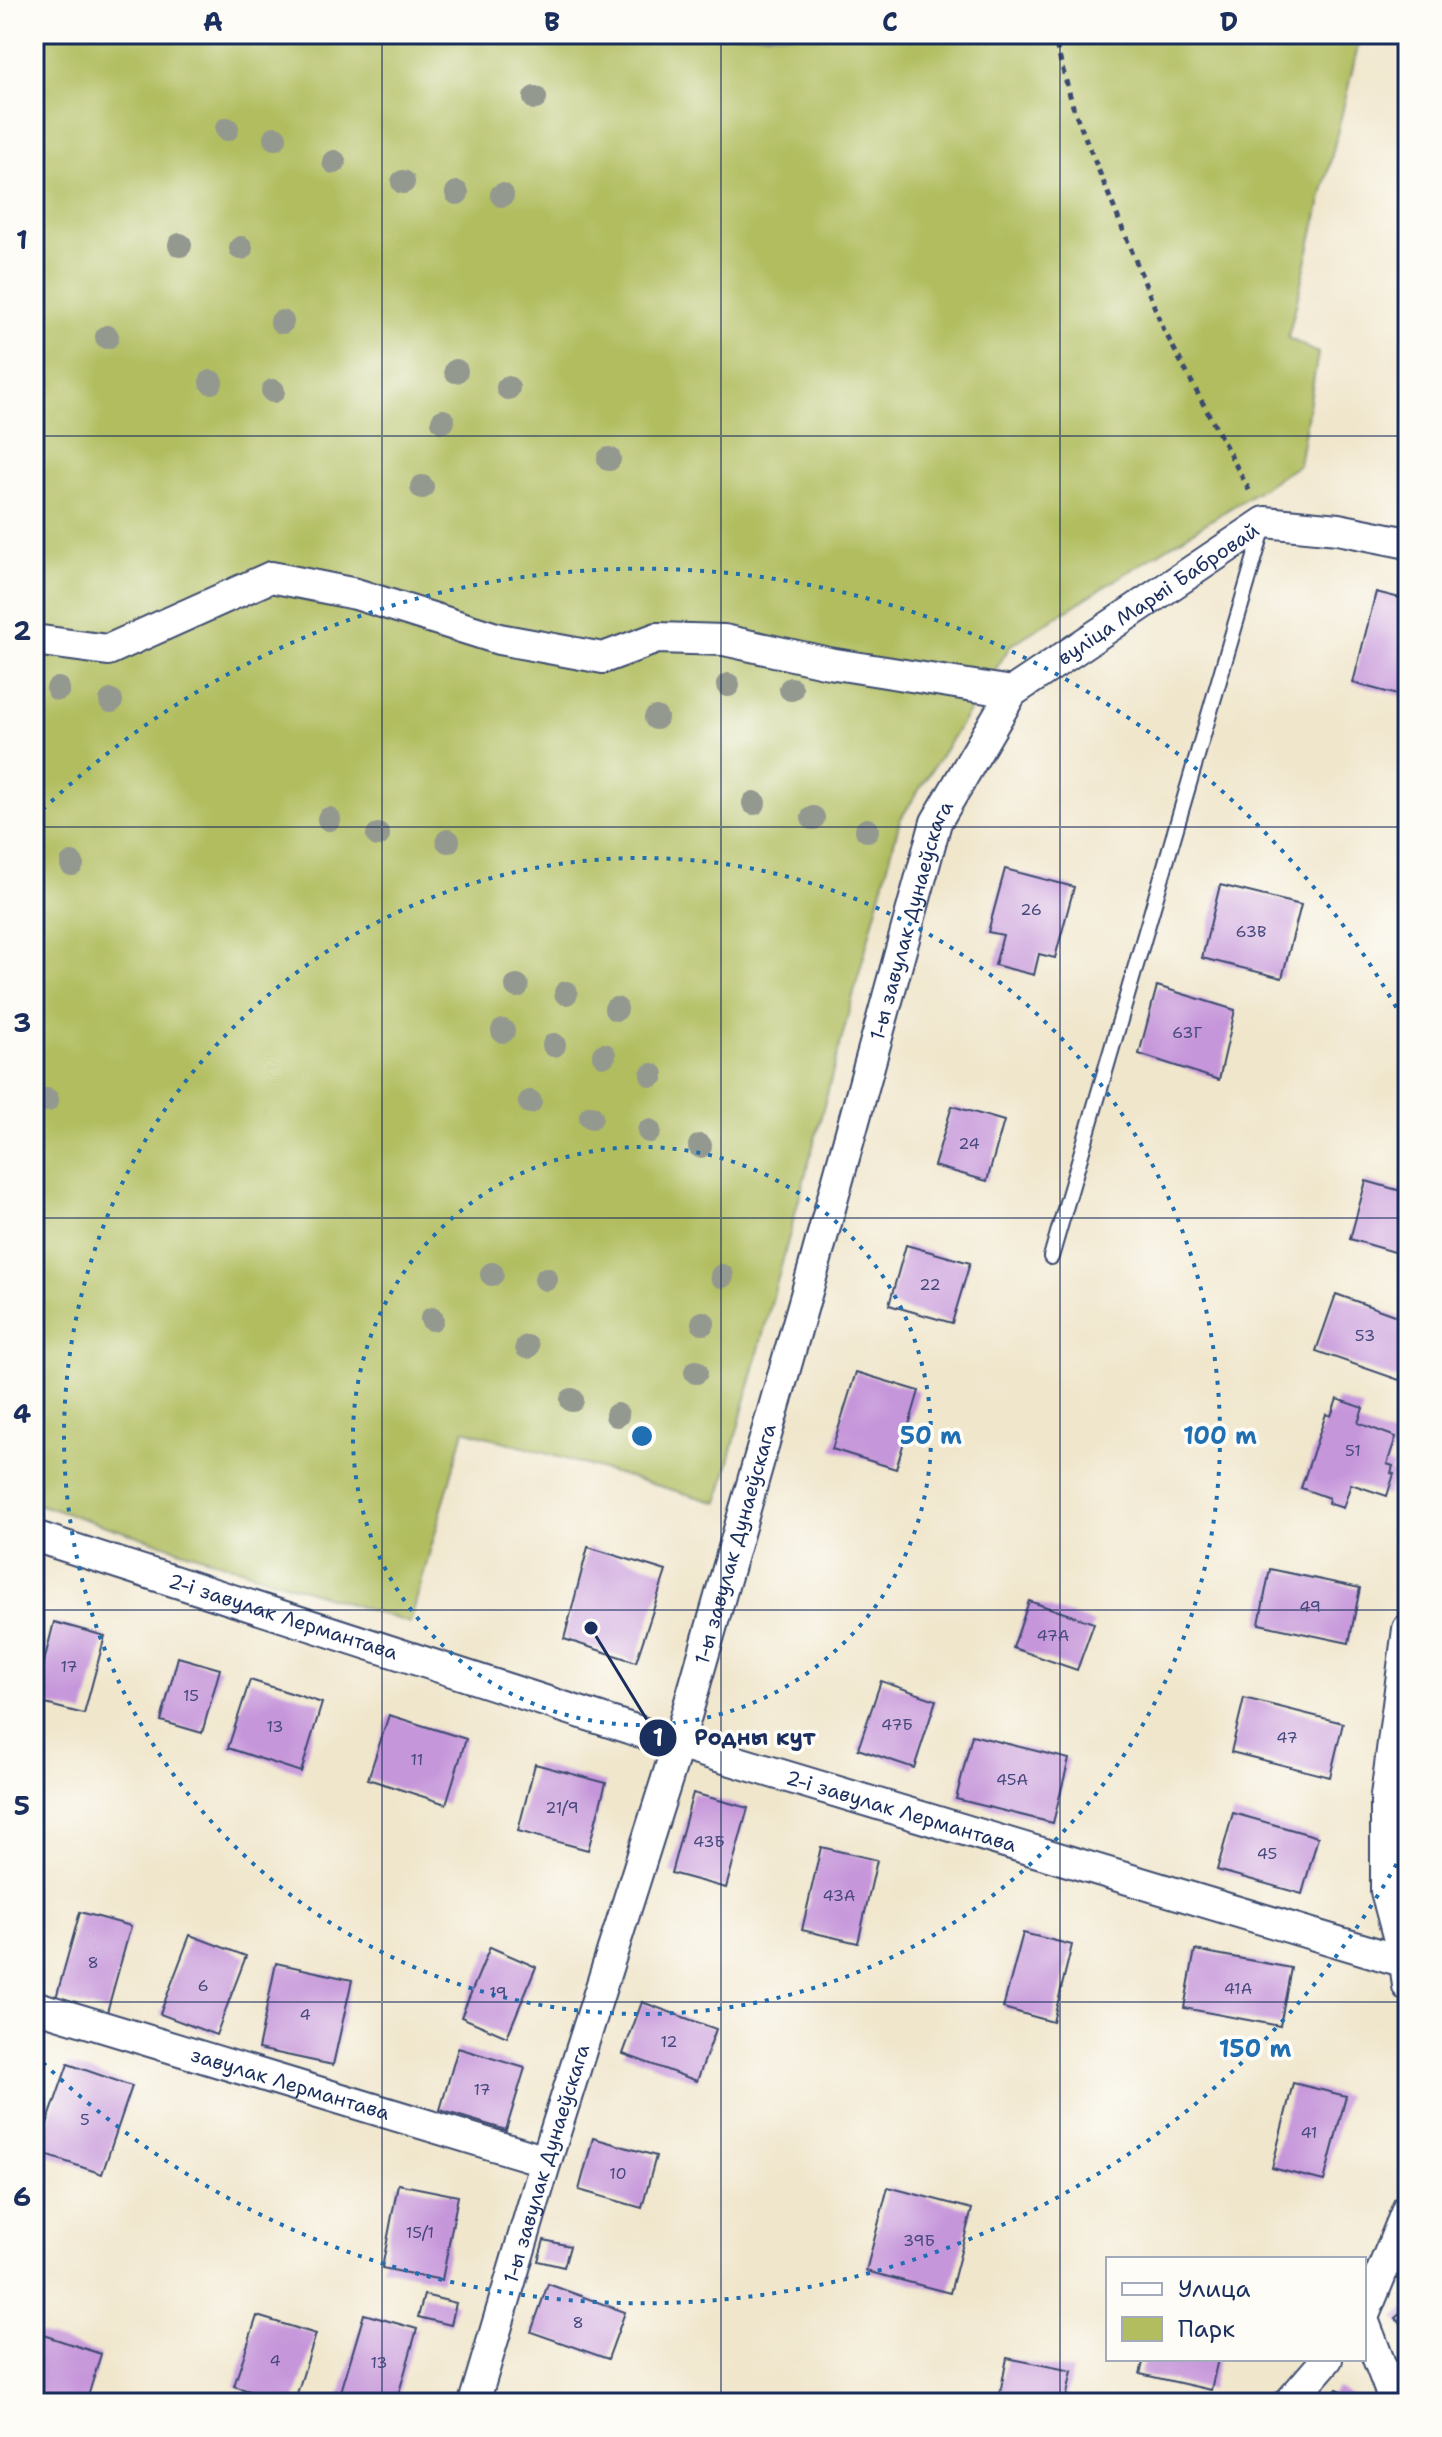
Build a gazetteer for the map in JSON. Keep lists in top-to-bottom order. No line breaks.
{"streets":{"street":["вуліца Марыі Бабровай","1-ы завулак Дунаеўскага","2-і завулак Лермантава","завулак Лермантава"]},"crossings":[["вуліца Марыі Бабровай","1-ы завулак Дунаеўскага"],["1-ы завулак Дунаеўскага","2-і завулак Лермантава"],["1-ы завулак Дунаеўскага","завулак Лермантава"]],"places":["Родны кут"],"house_numbers":["26","63В","63Г","24","22","53","51","49","47А","17","15","47Б","13","47","11","45А","21/9","43Б","45","43А","8","6","41А","19","4","12","17","5","41","10","15/1","39Б","8","4","13"],"legend":["Улица","Парк"],"grid":{"columns":["A","B","C","D"],"rows":["1","2","3","4","5","6"]},"rings":["50 m","100 m","150 m"]}
